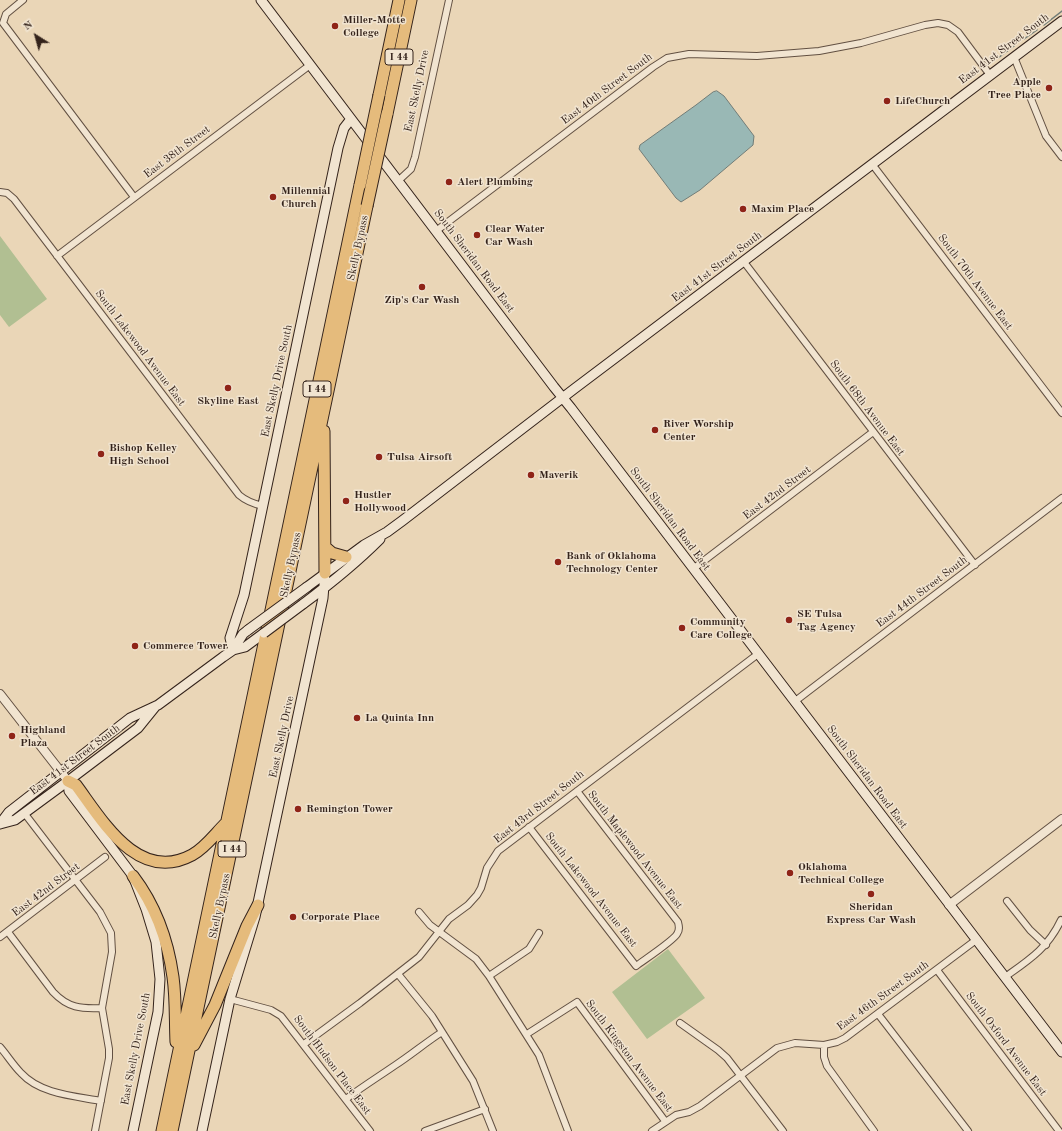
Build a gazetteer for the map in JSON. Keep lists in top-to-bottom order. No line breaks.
{"streets":{"highway":["I 44","Skelly Bypass"],"main road":["East 41st Street South","East Skelly Drive","South Sheridan Road East","East Skelly Drive South"],"street":["East 40th Street South","East 38th Street","South 70th Avenue East","South Lakewood Avenue East","South 68th Avenue East","East 42nd Street","East 44th Street South","East 43rd Street South","South Maplewood Avenue East","East 46th Street South","South Oxford Avenue East","South Kingston Avenue East","South Hudson Place East"]},"crossings":[["East 41st Street South","East 40th Street South"],["East 41st Street South","East Skelly Drive"],["East 41st Street South","South Sheridan Road East"],["East 41st Street South","South 70th Avenue East"],["East 41st Street South","East Skelly Drive South"],["East 41st Street South","South 68th Avenue East"],["East 40th Street South","South Sheridan Road East"],["East Skelly Drive","South Sheridan Road East"],["East 38th Street","South Sheridan Road East"],["East 38th Street","South Lakewood Avenue East"],["South Sheridan Road East","East Skelly Drive South"],["South Sheridan Road East","East 42nd Street"],["South Sheridan Road East","East 44th Street South"],["South Sheridan Road East","East 43rd Street South"],["South Sheridan Road East","East 46th Street South"],["South Lakewood Avenue East","East Skelly Drive South"],["South Lakewood Avenue East","East 43rd Street South"],["South Lakewood Avenue East","South Maplewood Avenue East"],["South 68th Avenue East","East 42nd Street"],["South 68th Avenue East","East 44th Street South"],["East 43rd Street South","South Maplewood Avenue East"],["East 43rd Street South","South Hudson Place East"],["East 46th Street South","South Oxford Avenue East"],["East 46th Street South","South Kingston Avenue East"]],"places":["Miller-Motte College","Apple Tree Place","LifeChurch","Alert Plumbing","Millennial Church","Maxim Place","Clear Water Car Wash","Zip's Car Wash","Skyline East","River Worship Center","Bishop Kelley High School","Tulsa Airsoft","Maverik","Hustler Hollywood","Bank of Oklahoma Technology Center","SE Tulsa Tag Agency","Community Care College","Commerce Tower","La Quinta Inn","Highland Plaza","Remington Tower","Oklahoma Technical College","Sheridan Express Car Wash","Corporate Place"],"north":"top left"}
